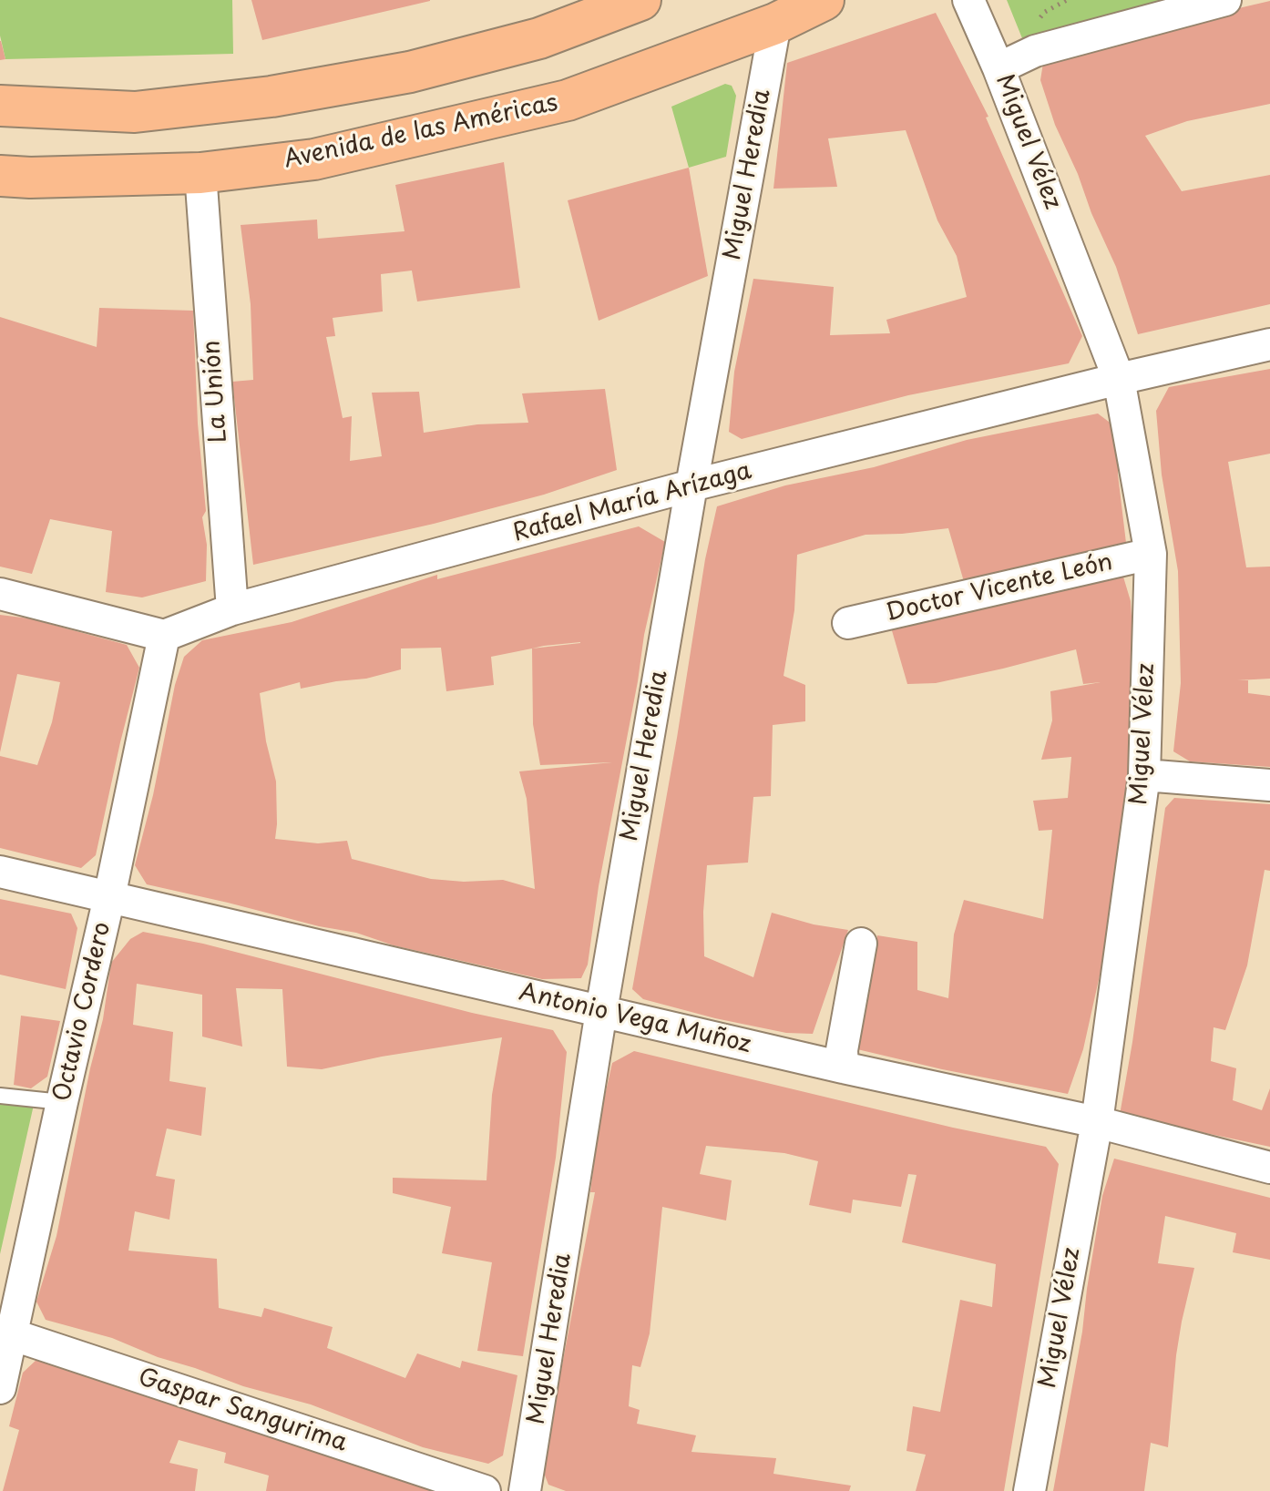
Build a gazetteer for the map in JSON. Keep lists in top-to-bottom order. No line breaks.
{"streets":{"main road":["Avenida de las Américas"],"street":["Miguel Vélez","Miguel Heredia","La Unión","Rafael María Arízaga","Doctor Vicente León","Octavio Cordero","Antonio Vega Muñoz","Gaspar Sangurima"]},"crossings":[["Avenida de las Américas","Miguel Heredia"],["Avenida de las Américas","La Unión"],["Miguel Vélez","Rafael María Arízaga"],["Miguel Vélez","Doctor Vicente León"],["Miguel Vélez","Antonio Vega Muñoz"],["Miguel Heredia","Rafael María Arízaga"],["Miguel Heredia","Antonio Vega Muñoz"],["La Unión","Rafael María Arízaga"],["Rafael María Arízaga","Octavio Cordero"],["Octavio Cordero","Antonio Vega Muñoz"],["Octavio Cordero","Gaspar Sangurima"]]}
